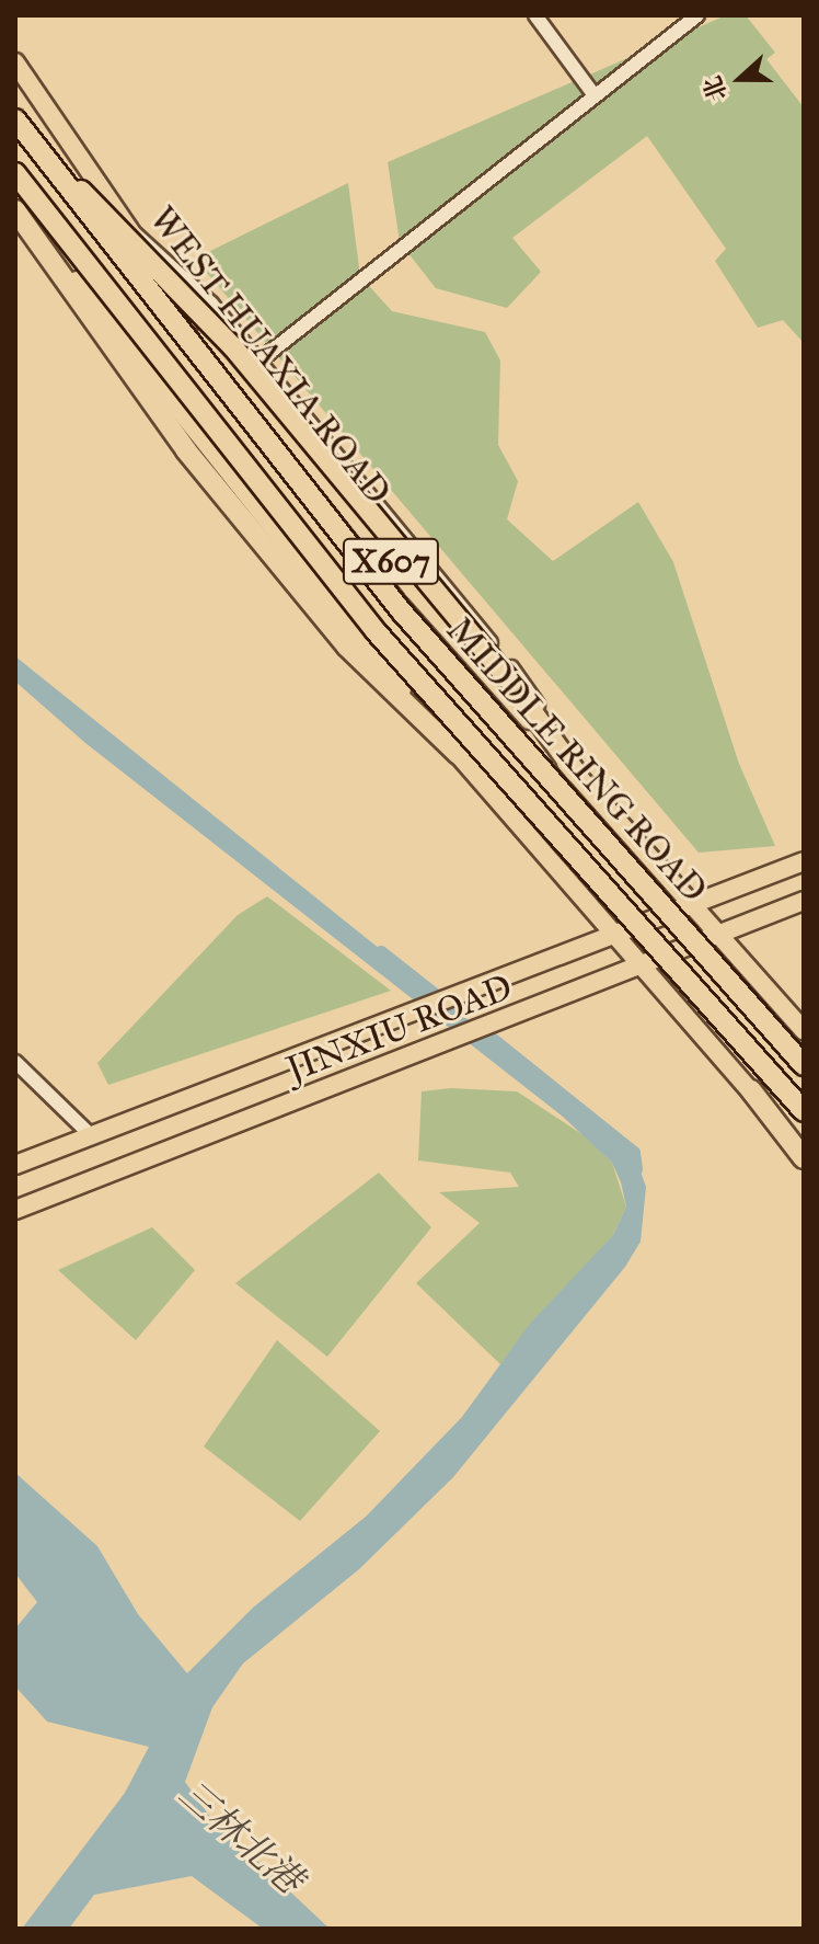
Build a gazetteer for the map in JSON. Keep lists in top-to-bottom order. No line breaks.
{"streets":{"highway":["MIDDLE RING ROAD"],"main road":["WEST HUAXIA ROAD","X607","JINXIU ROAD"]},"crossings":[["WEST HUAXIA ROAD","JINXIU ROAD"],["X607","JINXIU ROAD"]],"water":["三林北港"],"north":"left"}
